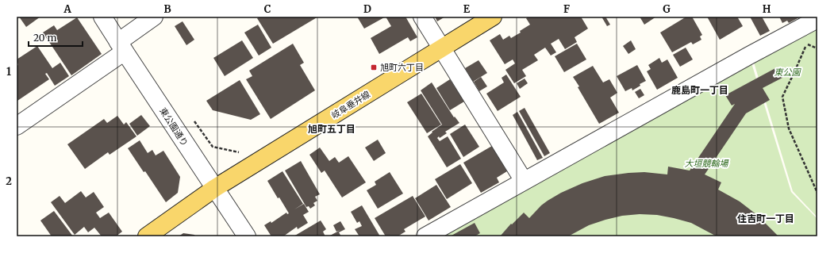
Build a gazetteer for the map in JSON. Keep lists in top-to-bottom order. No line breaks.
{"streets":{"main road":["岐阜垂井線"],"street":["東公園通り"]},"crossings":[["岐阜垂井線","東公園通り"]],"districts":["鹿島町一丁目","旭町五丁目","住吉町一丁目"],"parks":["東公園","大垣競輪場"],"places":{"transit":["旭町六丁目"]},"scale_bar":"20 m","grid":{"columns":["A","B","C","D","E","F","G","H"],"rows":["1","2"]}}
